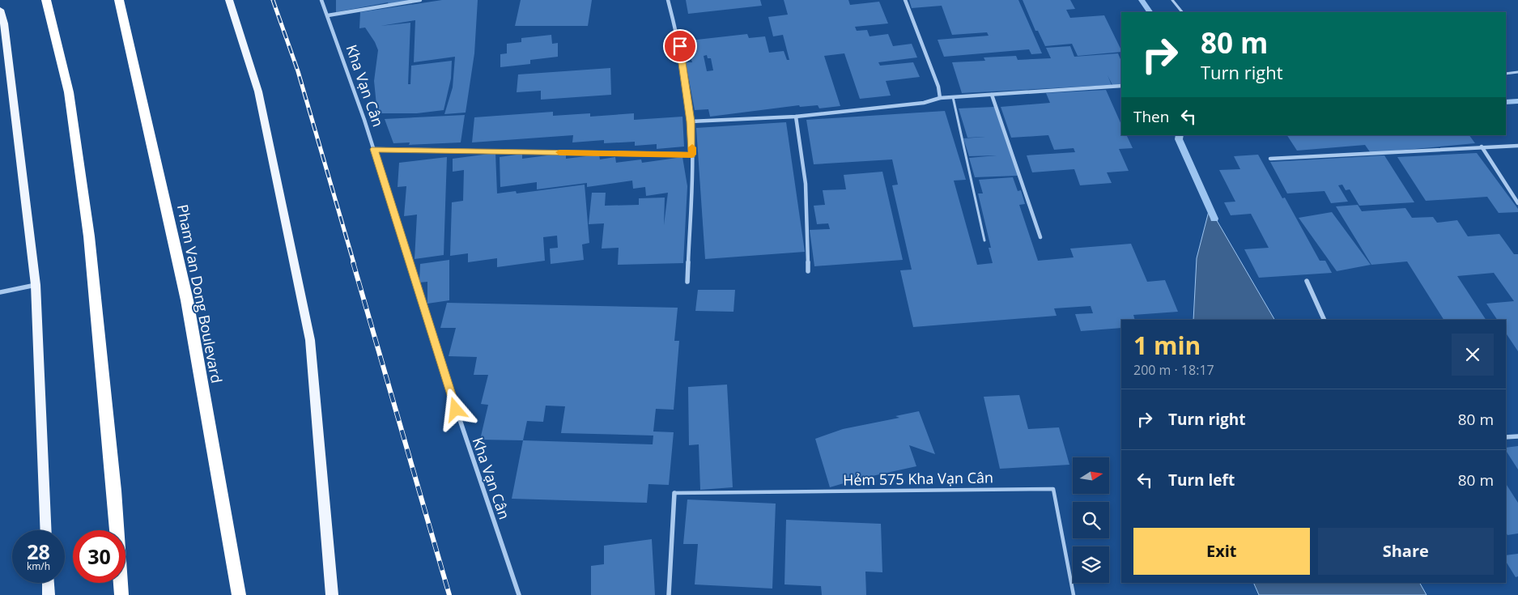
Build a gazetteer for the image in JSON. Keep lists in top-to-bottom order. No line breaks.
{"streets":{"highway":["Pham Van Dong Boulevard"],"street":["Kha Vạn Cân"],"lane":["Hẻm 575 Kha Vạn Cân"]},"north":"right","page":{"turn":["80 m","Turn right"],"then":"Then","heading":["1 min","200 m · 18:17"],"list":[{"name":"Turn right","value":"80 m"},{"name":"Turn left","value":"80 m"}],"buttons":["Exit","Share"],"speed":"28 km/h","limit":"30"}}
